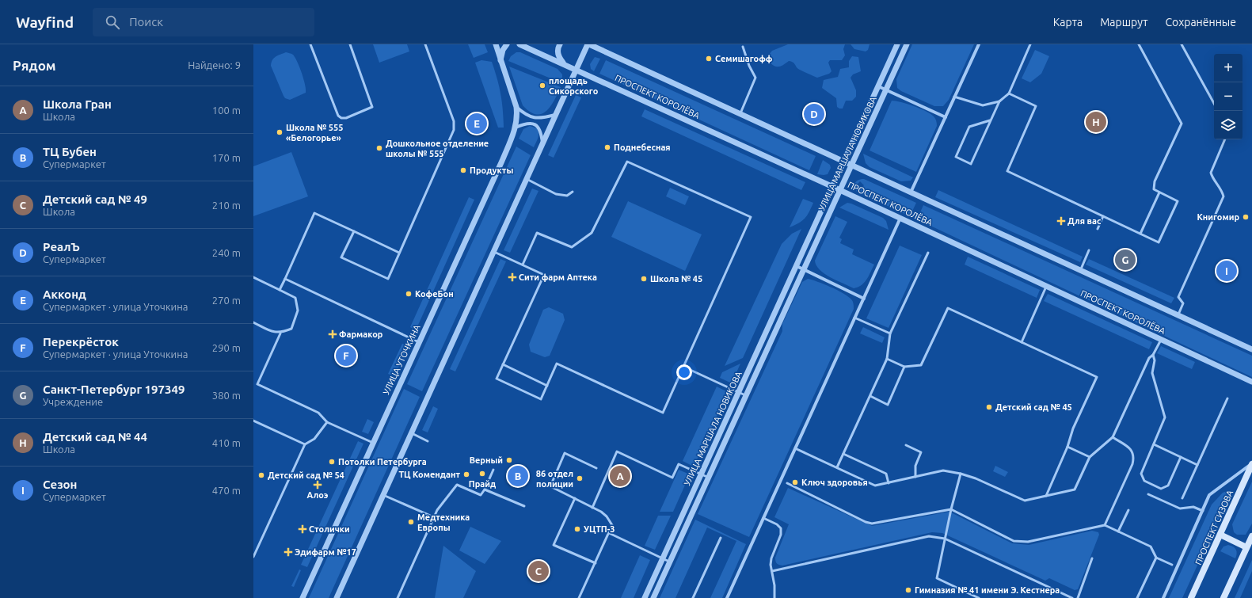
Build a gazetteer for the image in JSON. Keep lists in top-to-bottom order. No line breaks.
{"streets":{"main road":["ПРОСПЕКТ СИЗОВА"],"street":["ПРОСПЕКТ КОРОЛЁВА","УЛИЦА МАРШАЛА НОВИКОВА","УЛИЦА УТОЧКИНА"]},"crossings":[["ПРОСПЕКТ КОРОЛЁВА","УЛИЦА МАРШАЛА НОВИКОВА"]],"places":{"other":["Семишагофф","площадь Сикорского","Школа № 555 «Белогорье»","Поднебесная","Дошкольное отделение школы № 555","Продукты","Книгомир","Школа № 45","КофеБон","Детский сад № 45","Верный","Потолки Петербурга","Прайд","ТЦ Комендант","Детский сад № 54","86 отдел полиции","Ключ здоровья","Медтехника Европы","УЦТП-3","Гимназия № 41 имени Э. Кестнера"],"health":["Для вас","Сити фарм Аптека","Фармакор","Алоэ","Столички","Эдифарм №17"]},"page":{"header":"Wayfind","search":"Поиск","nav":["Карта","Маршрут","Сохранённые"],"heading":["Рядом","Найдено: 9"],"map_buttons":["+","−"],"list":[{"mark":"A","name":"Школа Гран","note":"Школа","value":"100 m"},{"mark":"B","name":"ТЦ Бубен","note":"Супермаркет","value":"170 m"},{"mark":"C","name":"Детский сад № 49","note":"Школа","value":"210 m"},{"mark":"D","name":"РеалЪ","note":"Супермаркет","value":"240 m"},{"mark":"E","name":"Акконд","note":"Супермаркет · улица Уточкина","value":"270 m"},{"mark":"F","name":"Перекрёсток","note":"Супермаркет · улица Уточкина","value":"290 m"},{"mark":"G","name":"Санкт-Петербург 197349","note":"Учреждение","value":"380 m"},{"mark":"H","name":"Детский сад № 44","note":"Школа","value":"410 m"},{"mark":"I","name":"Сезон","note":"Супермаркет","value":"470 m"}],"pins":["D","H","E","G","I","F","A","B","C"]}}
